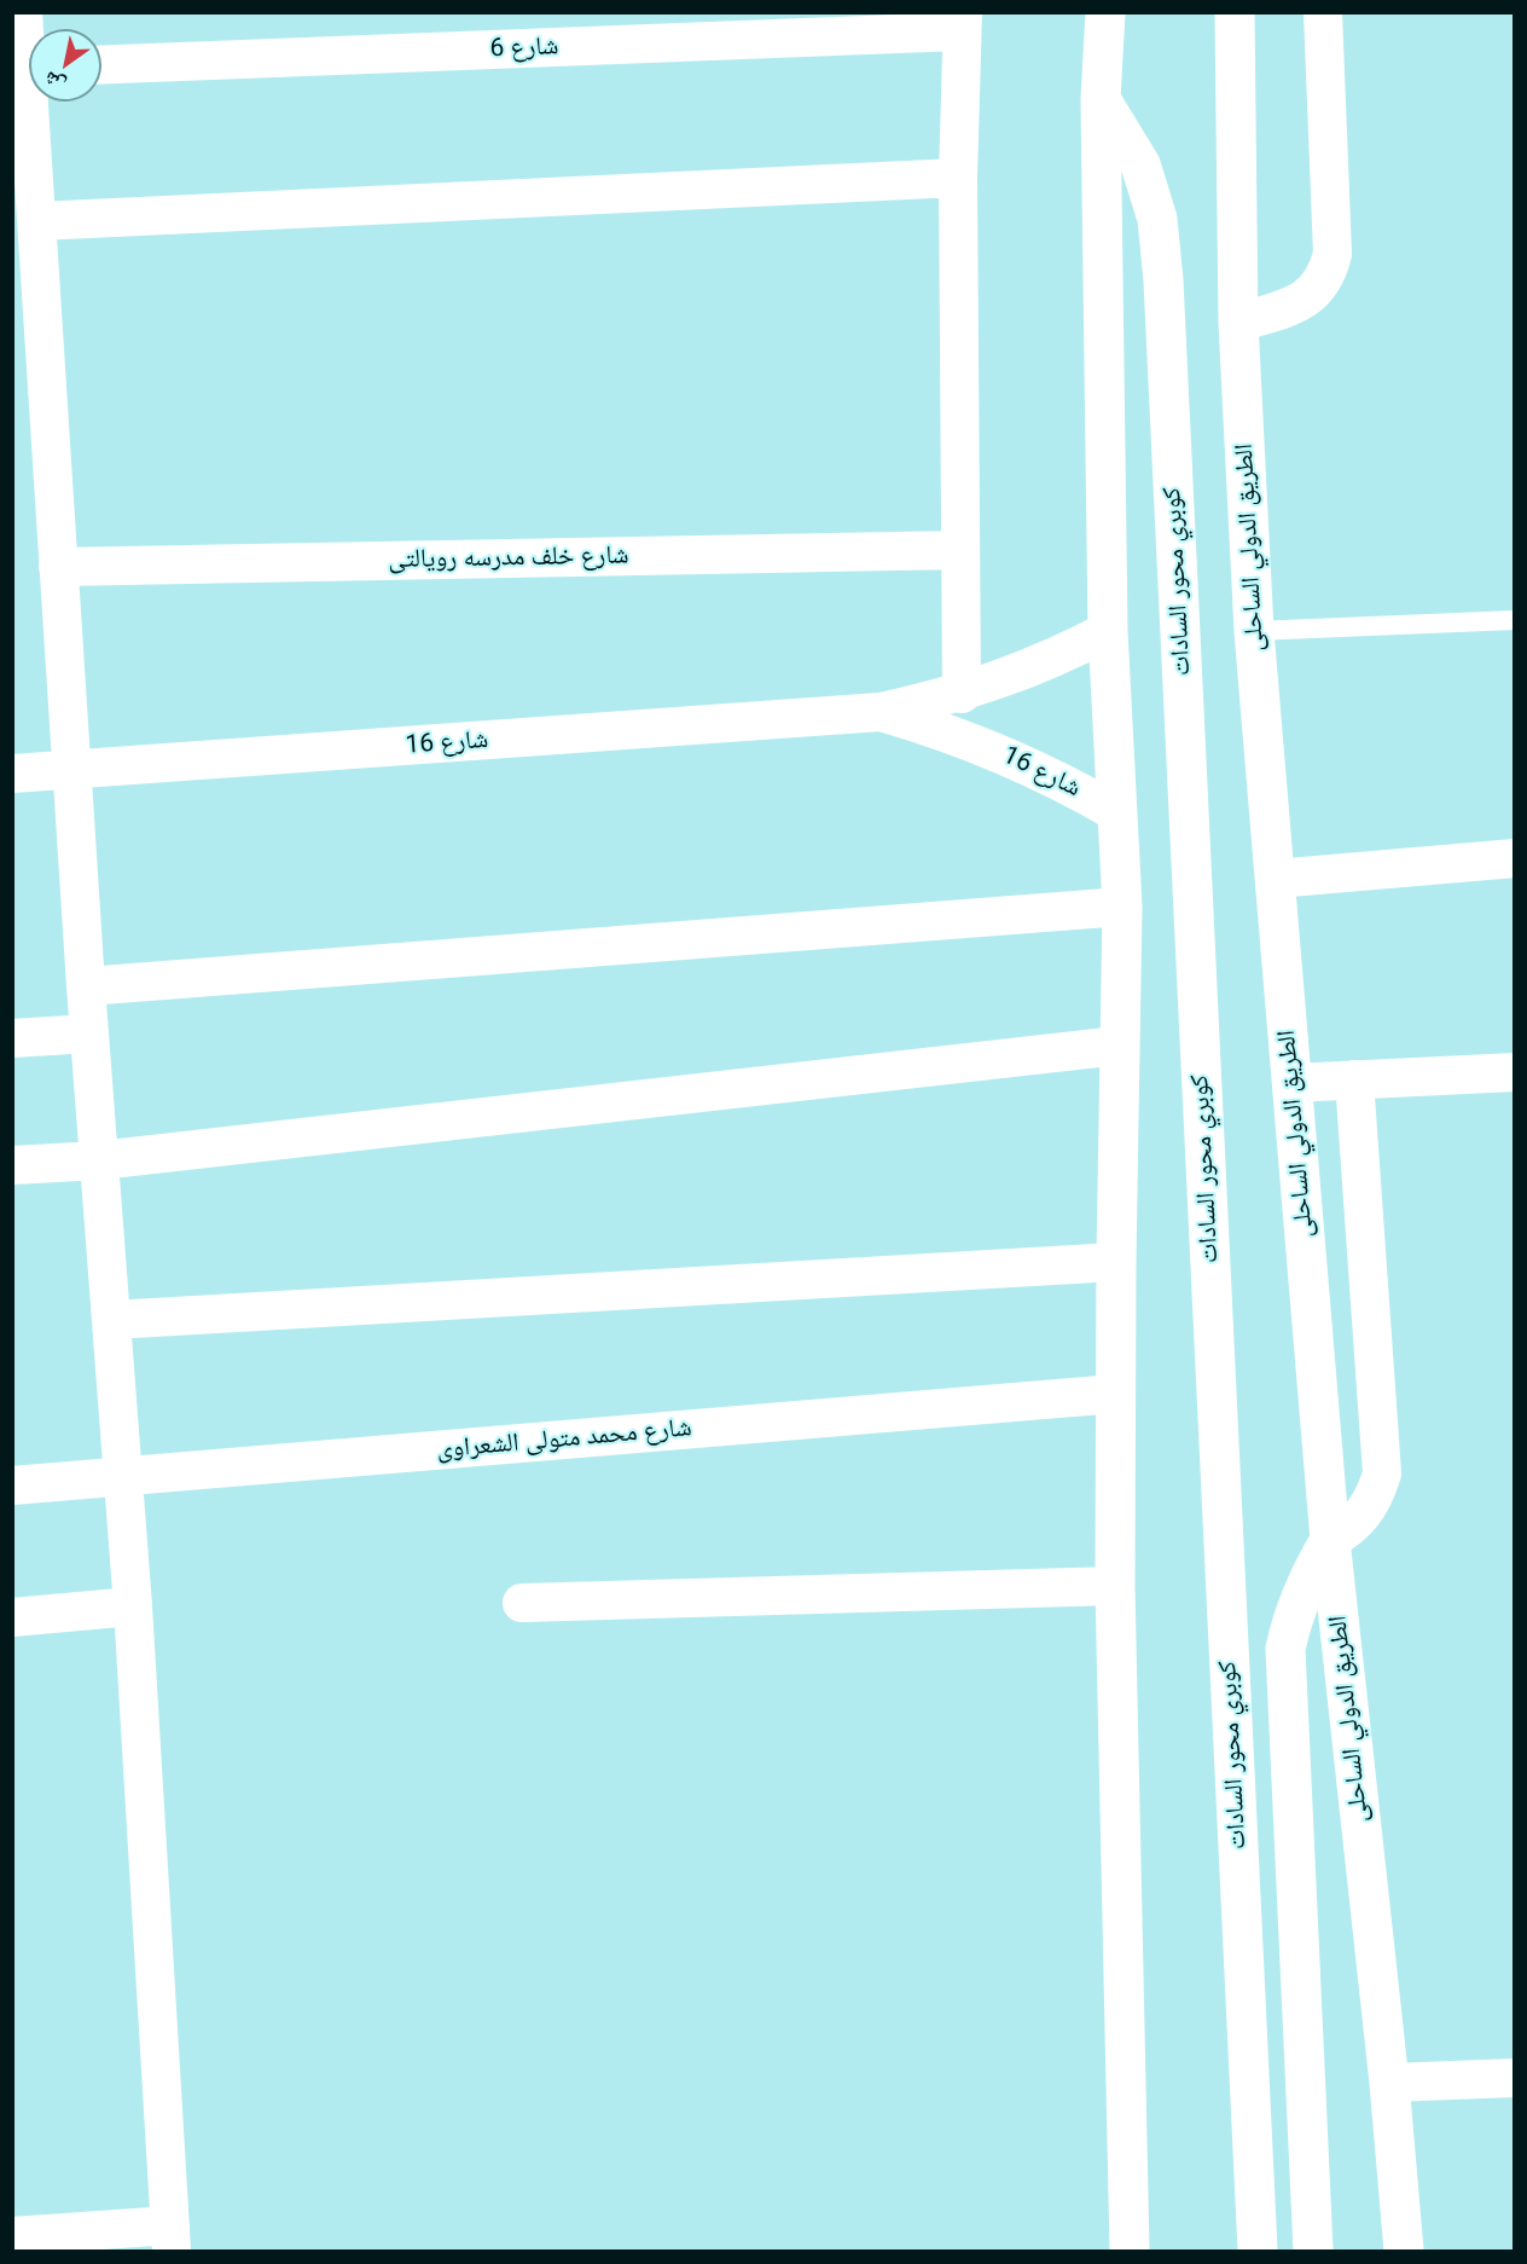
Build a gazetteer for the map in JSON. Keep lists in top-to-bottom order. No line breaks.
{"streets":{"main road":["الطريق الدولي الساحلى","كوبري محور السادات"],"street":["شارع 6","شارع خلف مدرسه رويالتى","شارع 16","شارع محمد متولى الشعراوى"]},"north":"bottom left"}
